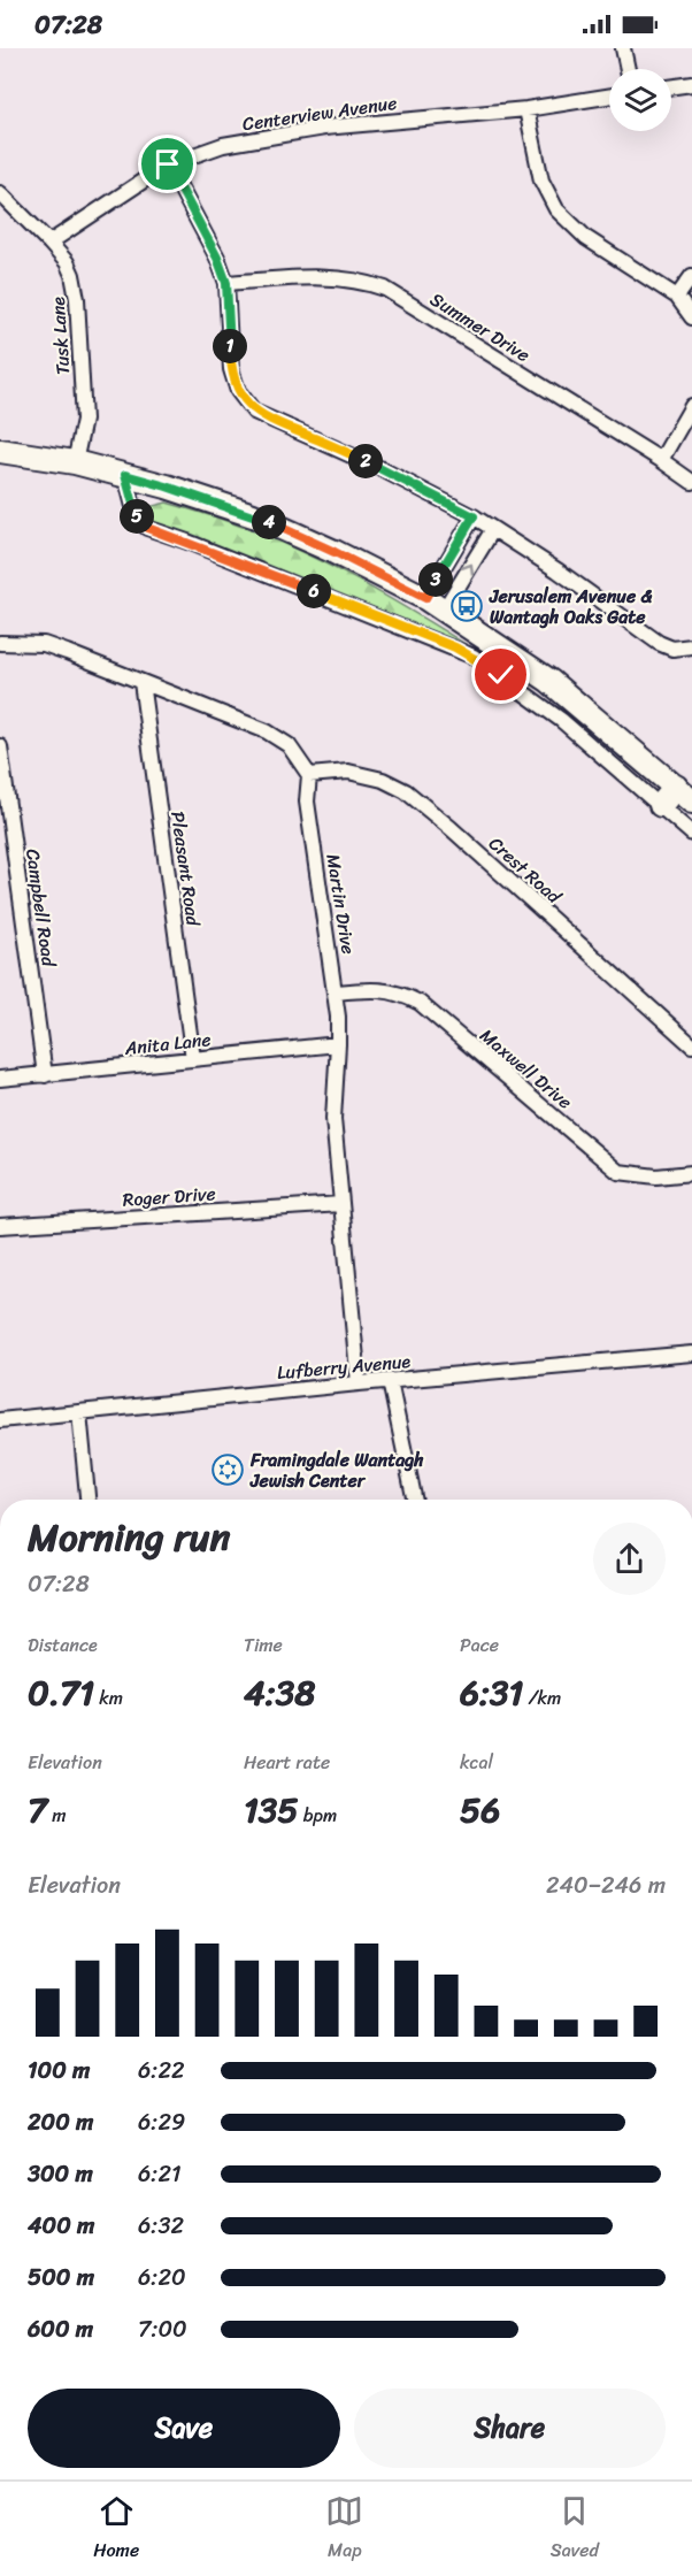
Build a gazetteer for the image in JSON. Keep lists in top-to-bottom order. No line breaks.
{"streets":{"street":["Centerview Avenue","Summer Drive","Tusk Lane","Pleasant Road","Crest Road","Martin Drive","Campbell Road","Anita Lane","Maxwell Drive","Roger Drive","Lufberry Avenue"]},"crossings":[["Centerview Avenue","Tusk Lane"],["Pleasant Road","Anita Lane"],["Crest Road","Martin Drive"],["Martin Drive","Anita Lane"],["Martin Drive","Maxwell Drive"],["Martin Drive","Roger Drive"],["Martin Drive","Lufberry Avenue"],["Campbell Road","Anita Lane"]],"places":{"bus stop":["Jerusalem Avenue & Wantagh Oaks Gate"],"synagogue":["Framingdale Wantagh Jewish Center"]},"page":{"status":"07:28","pins":["1","2","5","4","3","6"],"heading":["Morning run","07:28"],"stats":[["Distance","0.71 km"],["Time","4:38"],["Pace","6:31 /km"],["Elevation","7 m"],["Heart rate","135 bpm"],["kcal","56"]],"chart":["Elevation","240–246 m"],"list":[{"name":"100 m","note":"6:22"},{"name":"200 m","note":"6:29"},{"name":"300 m","note":"6:21"},{"name":"400 m","note":"6:32"},{"name":"500 m","note":"6:20"},{"name":"600 m","note":"7:00"}],"buttons":["Save","Share"],"tabs":["Home","Map","Saved"]}}
